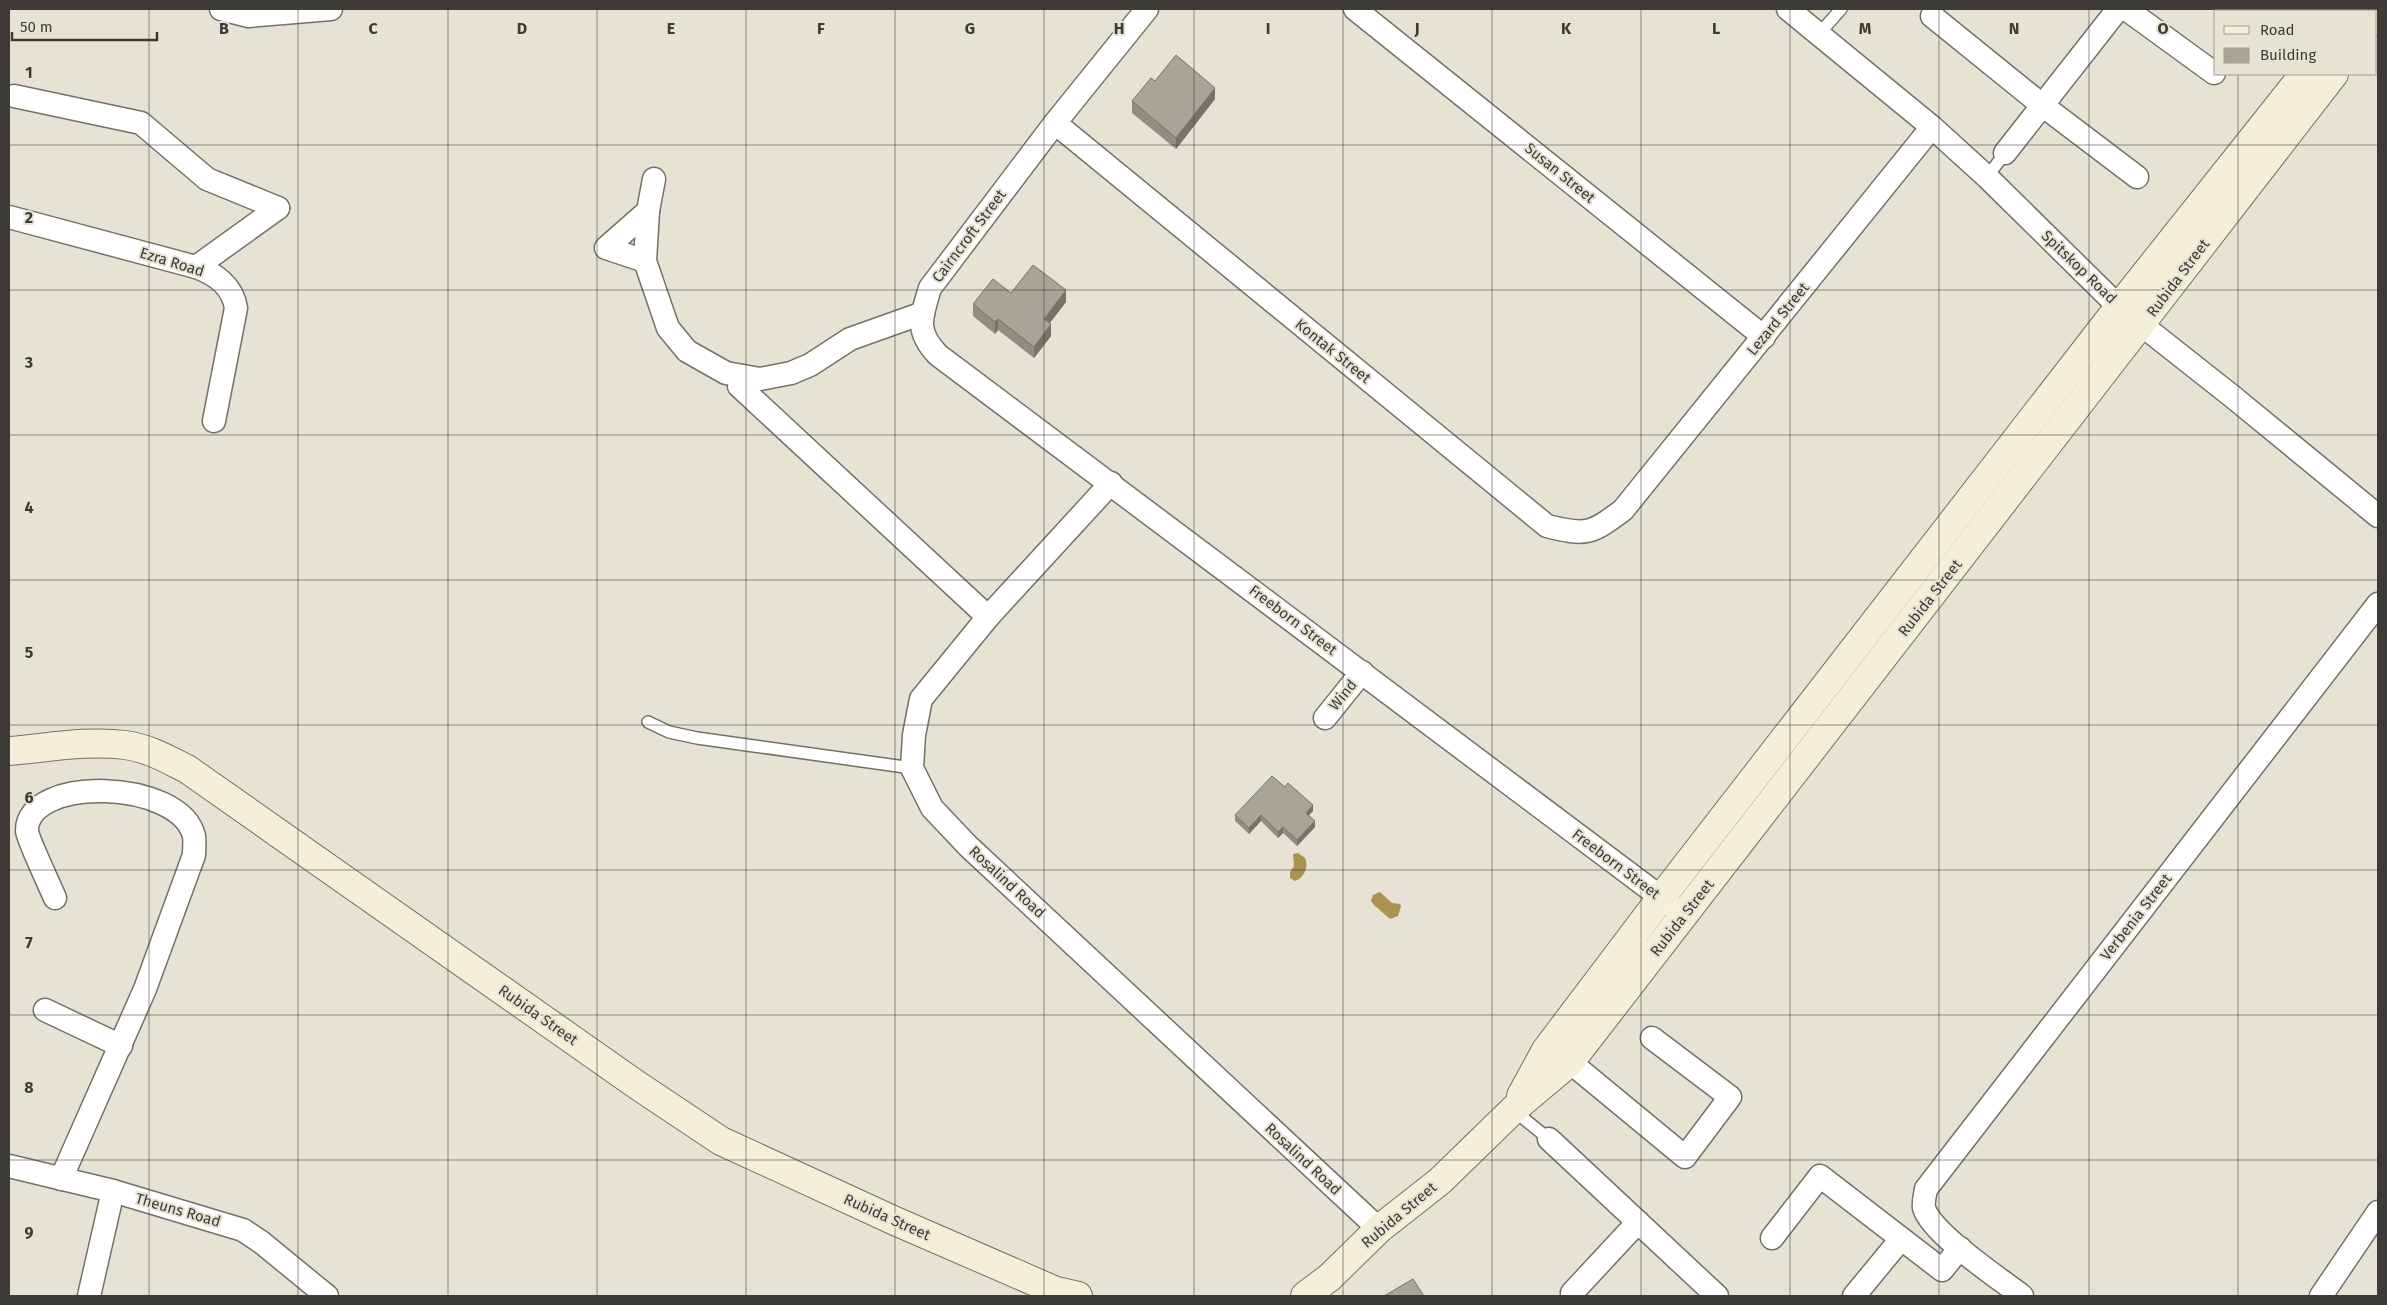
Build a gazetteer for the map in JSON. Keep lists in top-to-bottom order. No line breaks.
{"streets":{"street":["Susan Street","Cairncroft Street","Ezra Road","Spitskop Road","Rubida Street","Lezard Street","Kontak Street","Freeborn Street","Wind","Rosalind Road","Verbenia Street","Theuns Road"]},"crossings":[["Susan Street","Lezard Street"],["Cairncroft Street","Kontak Street"],["Cairncroft Street","Freeborn Street"],["Spitskop Road","Rubida Street"],["Spitskop Road","Lezard Street"],["Rubida Street","Freeborn Street"],["Rubida Street","Rosalind Road"],["Lezard Street","Kontak Street"],["Freeborn Street","Wind"]],"legend":["Road","Building"],"scale_bar":"50 m","grid":{"columns":["B","C","D","E","F","G","H","I","J","K","L","M","N","O"],"rows":["1","2","3","4","5","6","7","8","9"]}}
